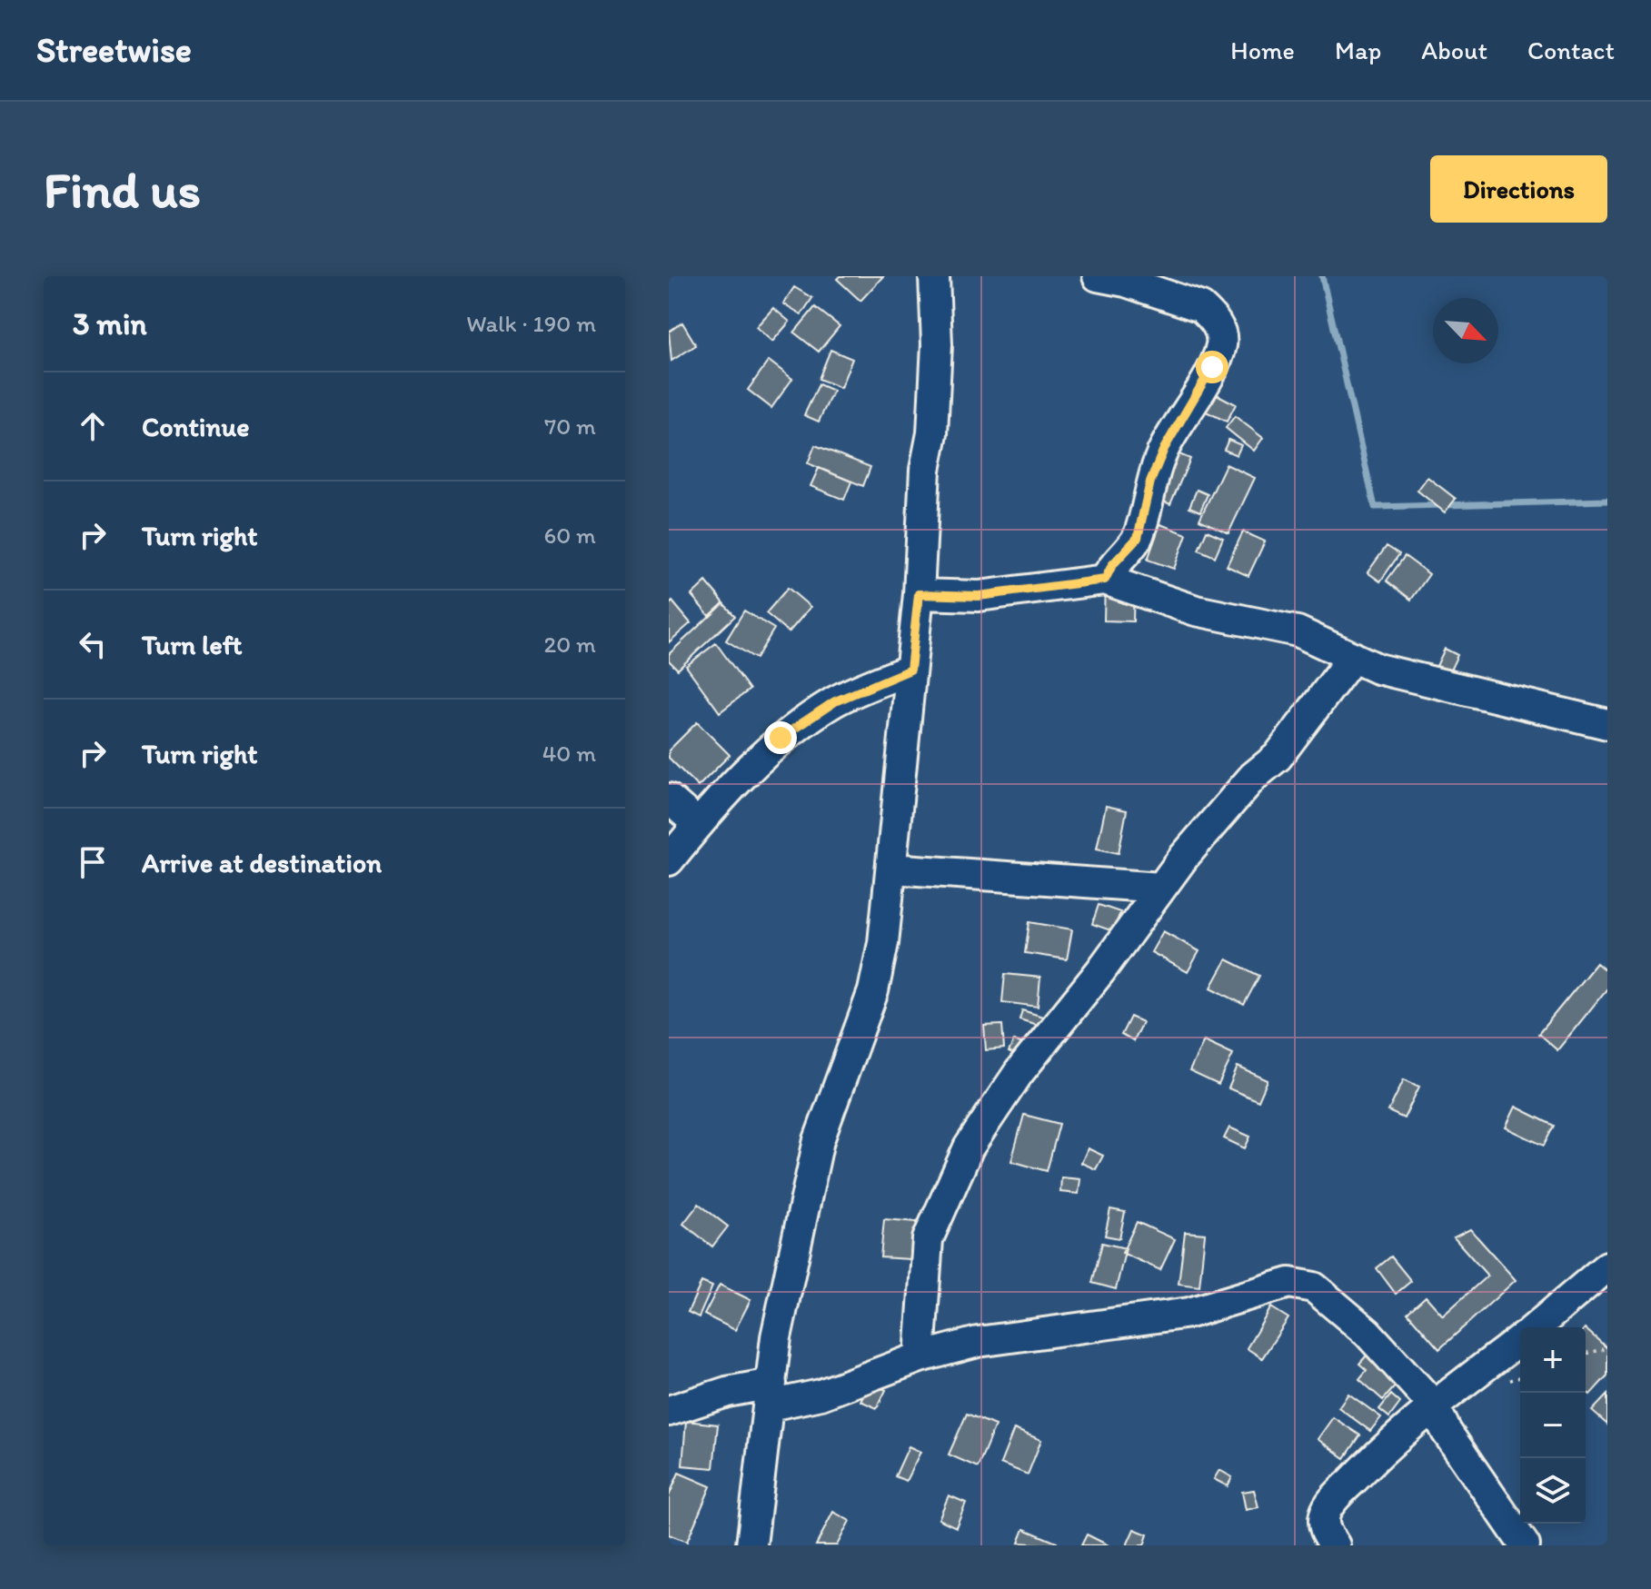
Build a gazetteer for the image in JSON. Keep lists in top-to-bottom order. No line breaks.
{"north":"bottom right","page":{"header":"Streetwise","nav":["Home","Map","About","Contact"],"buttons":"Directions","title":"Find us","heading":["3 min","Walk · 190 m"],"list":[["Continue","70 m"],["Turn right","60 m"],["Turn left","20 m"],["Turn right","40 m"],"Arrive at destination"],"map_buttons":["+","−"]}}
